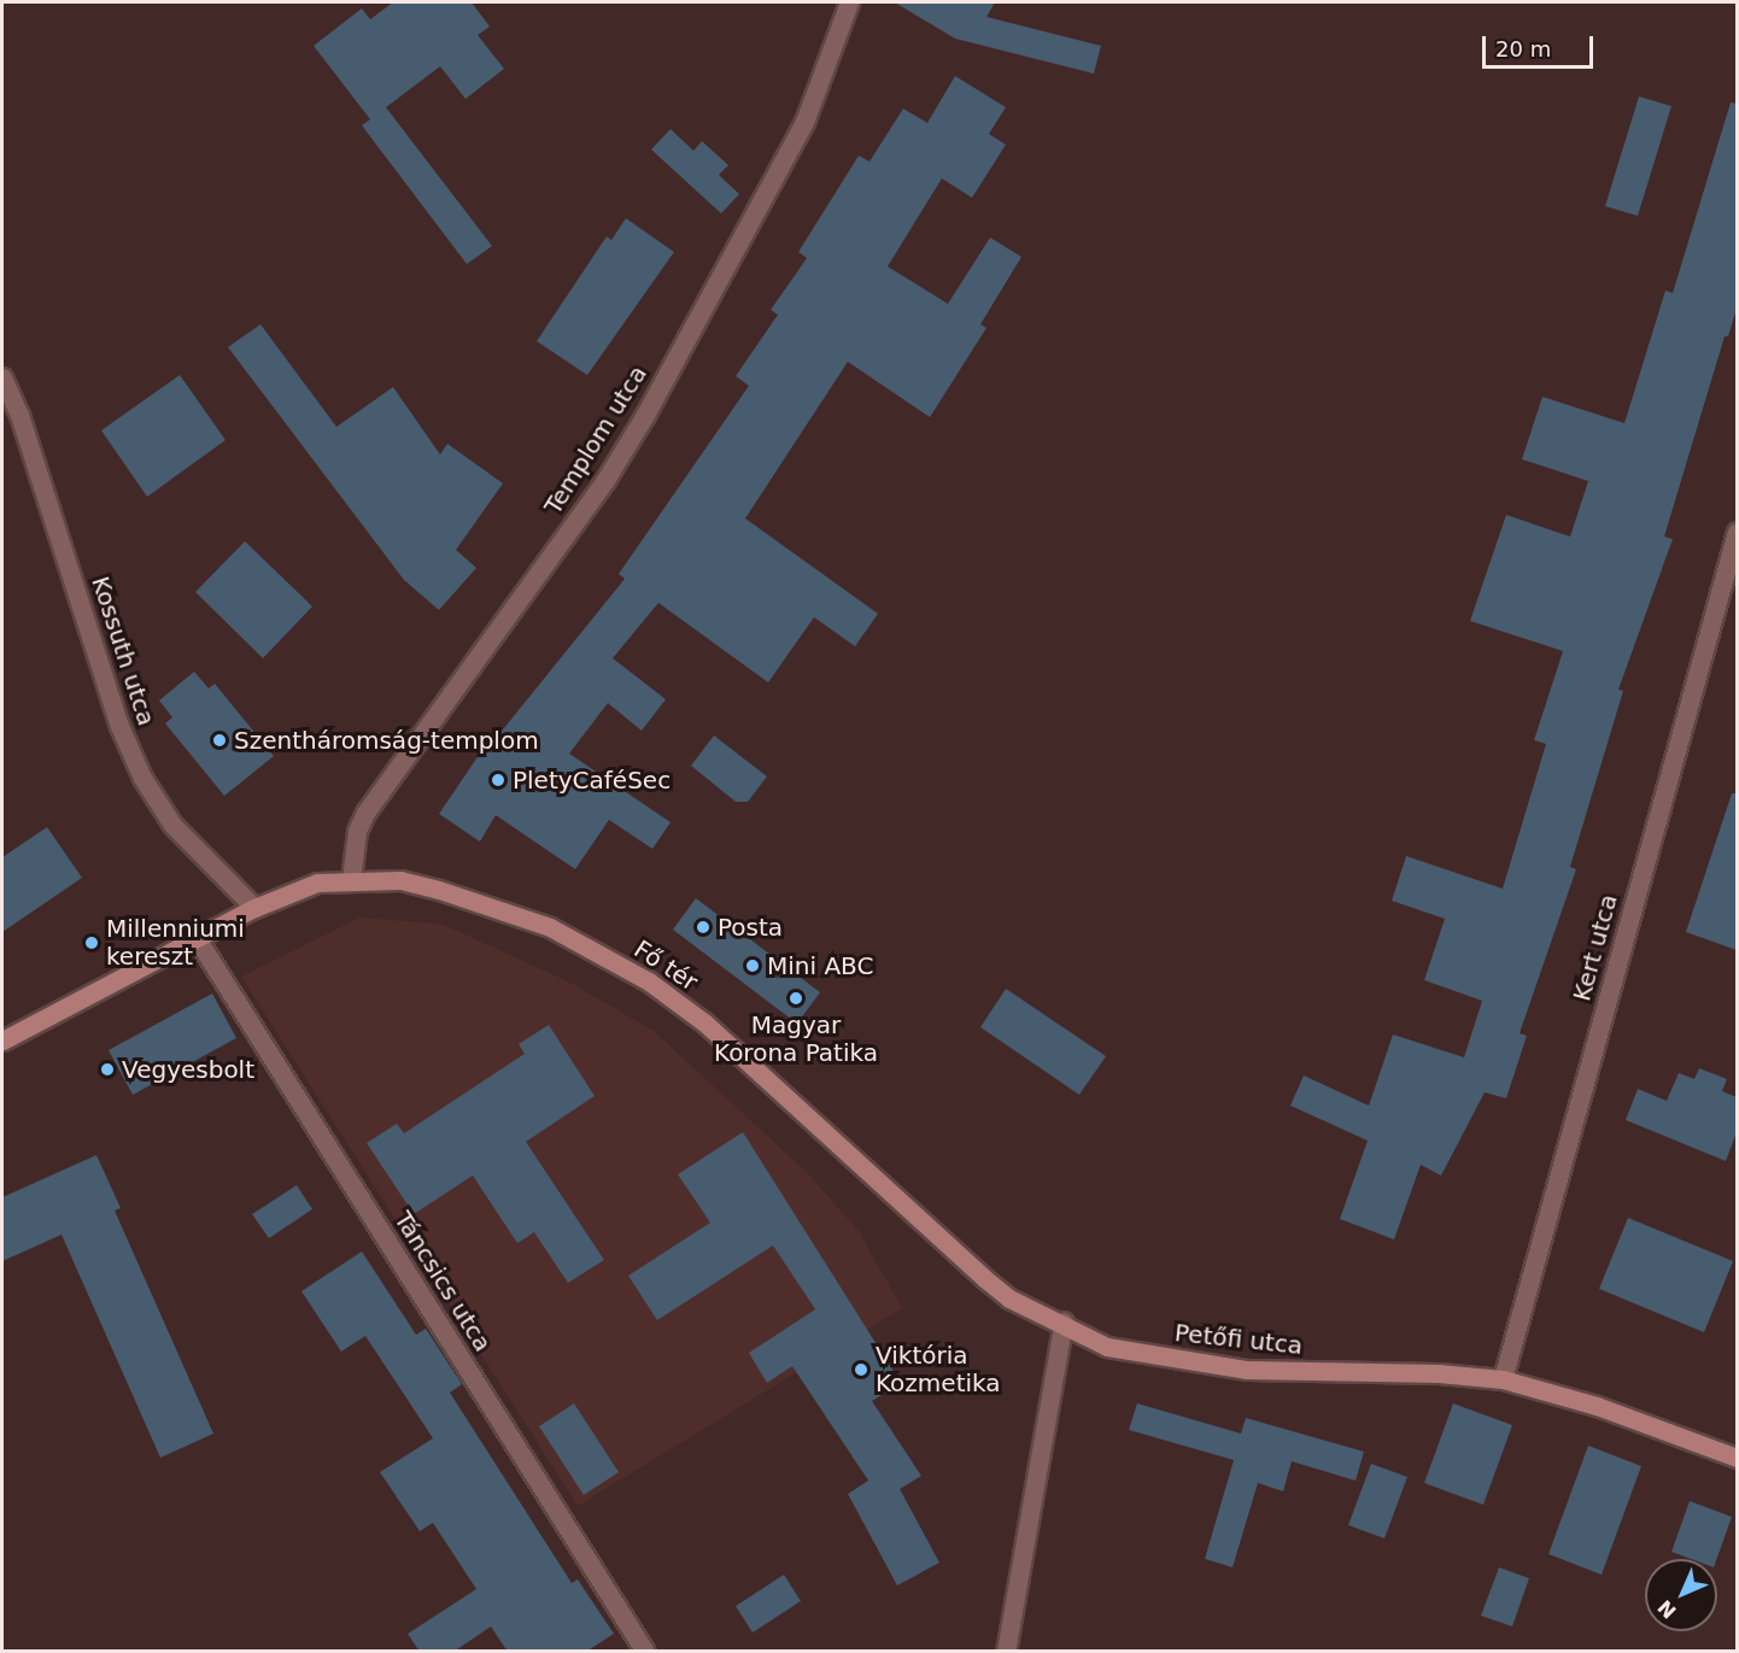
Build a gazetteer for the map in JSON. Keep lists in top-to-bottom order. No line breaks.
{"streets":{"main road":["Fő tér","Petőfi utca"],"street":["Templom utca","Kossuth utca","Kert utca","Táncsics utca"]},"crossings":[["Templom utca","Fő tér"],["Kossuth utca","Fő tér"],["Kert utca","Petőfi utca"],["Fő tér","Táncsics utca"],["Fő tér","Petőfi utca"]],"places":["Szentháromság-templom","PletyCaféSec","Posta","Millenniumi kereszt","Mini ABC","Magyar Korona Patika","Vegyesbolt","Viktória Kozmetika"],"scale_bar":"20 m","north":"bottom left"}
